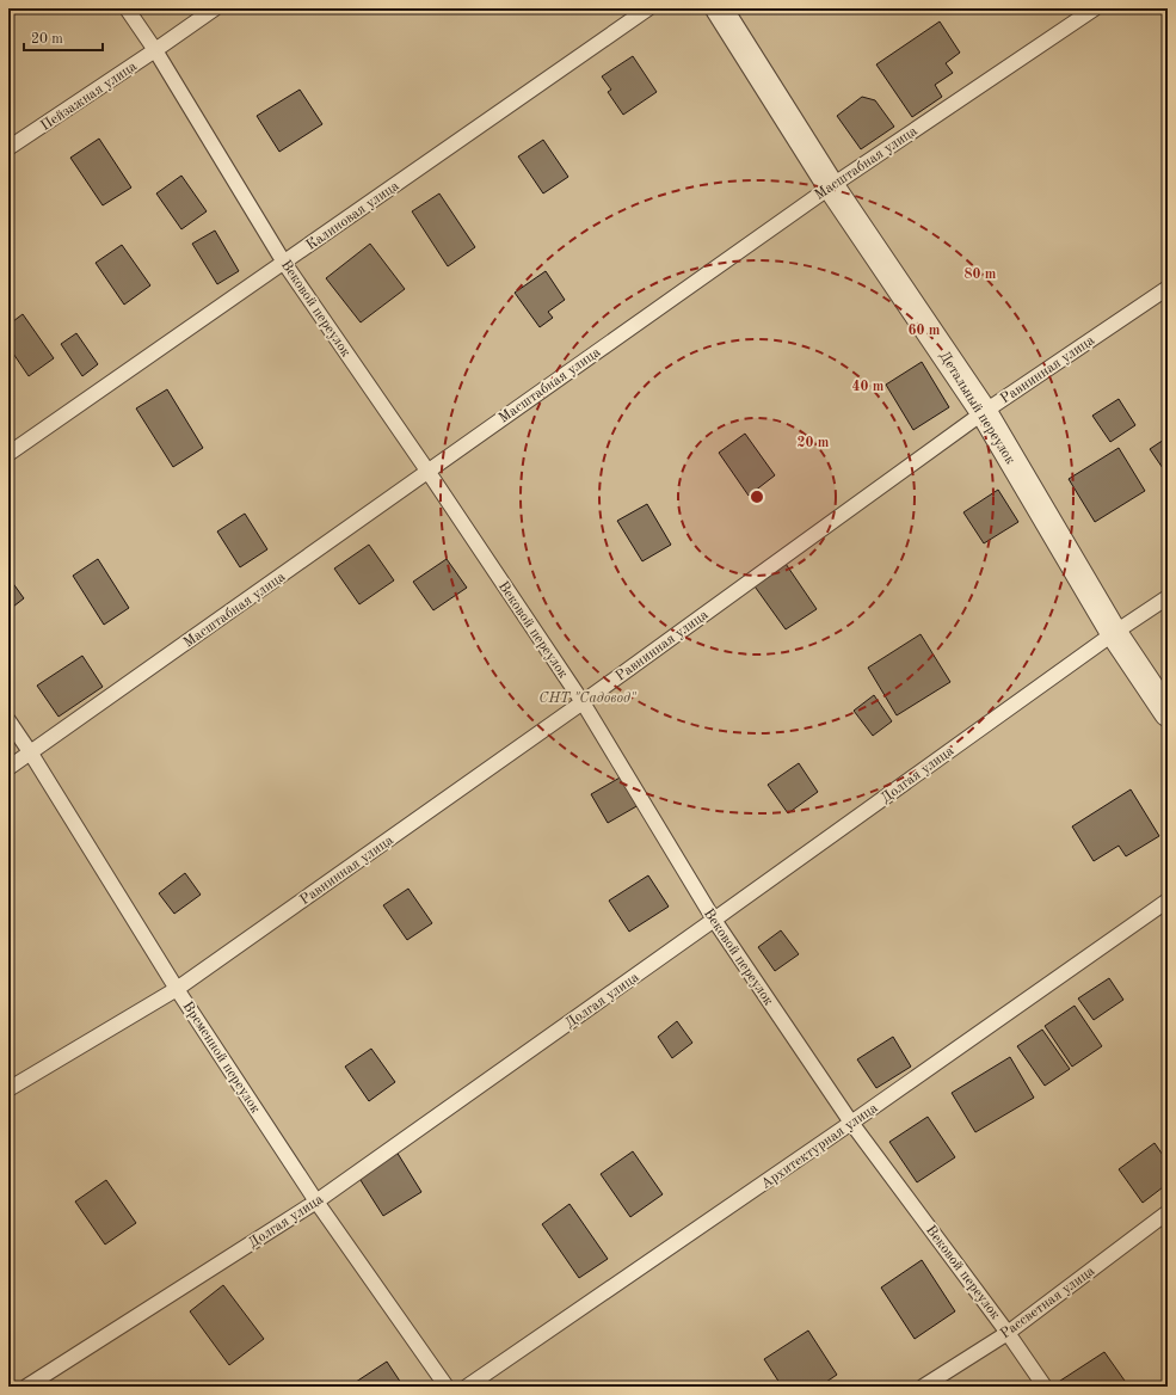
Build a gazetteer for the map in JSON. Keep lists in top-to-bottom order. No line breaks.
{"streets":{"street":["Детальный переулок"],"lane":["Пейзажная улица","Масштабная улица","Калиновая улица","Вековой переулок","Равнинная улица","Долгая улица","Временной переулок","Архитектурная улица","Рассветная улица"]},"crossings":[["Пейзажная улица","Вековой переулок"],["Масштабная улица","Вековой переулок"],["Масштабная улица","Детальный переулок"],["Масштабная улица","Временной переулок"],["Калиновая улица","Вековой переулок"],["Вековой переулок","Равнинная улица"],["Вековой переулок","Долгая улица"],["Вековой переулок","Архитектурная улица"],["Вековой переулок","Рассветная улица"],["Равнинная улица","Детальный переулок"],["Равнинная улица","Временной переулок"],["Детальный переулок","Долгая улица"],["Долгая улица","Временной переулок"]],"parks":["СНТ \"Садовод\""],"scale_bar":"20 m","rings":["80 m","60 m","40 m","20 m"]}
